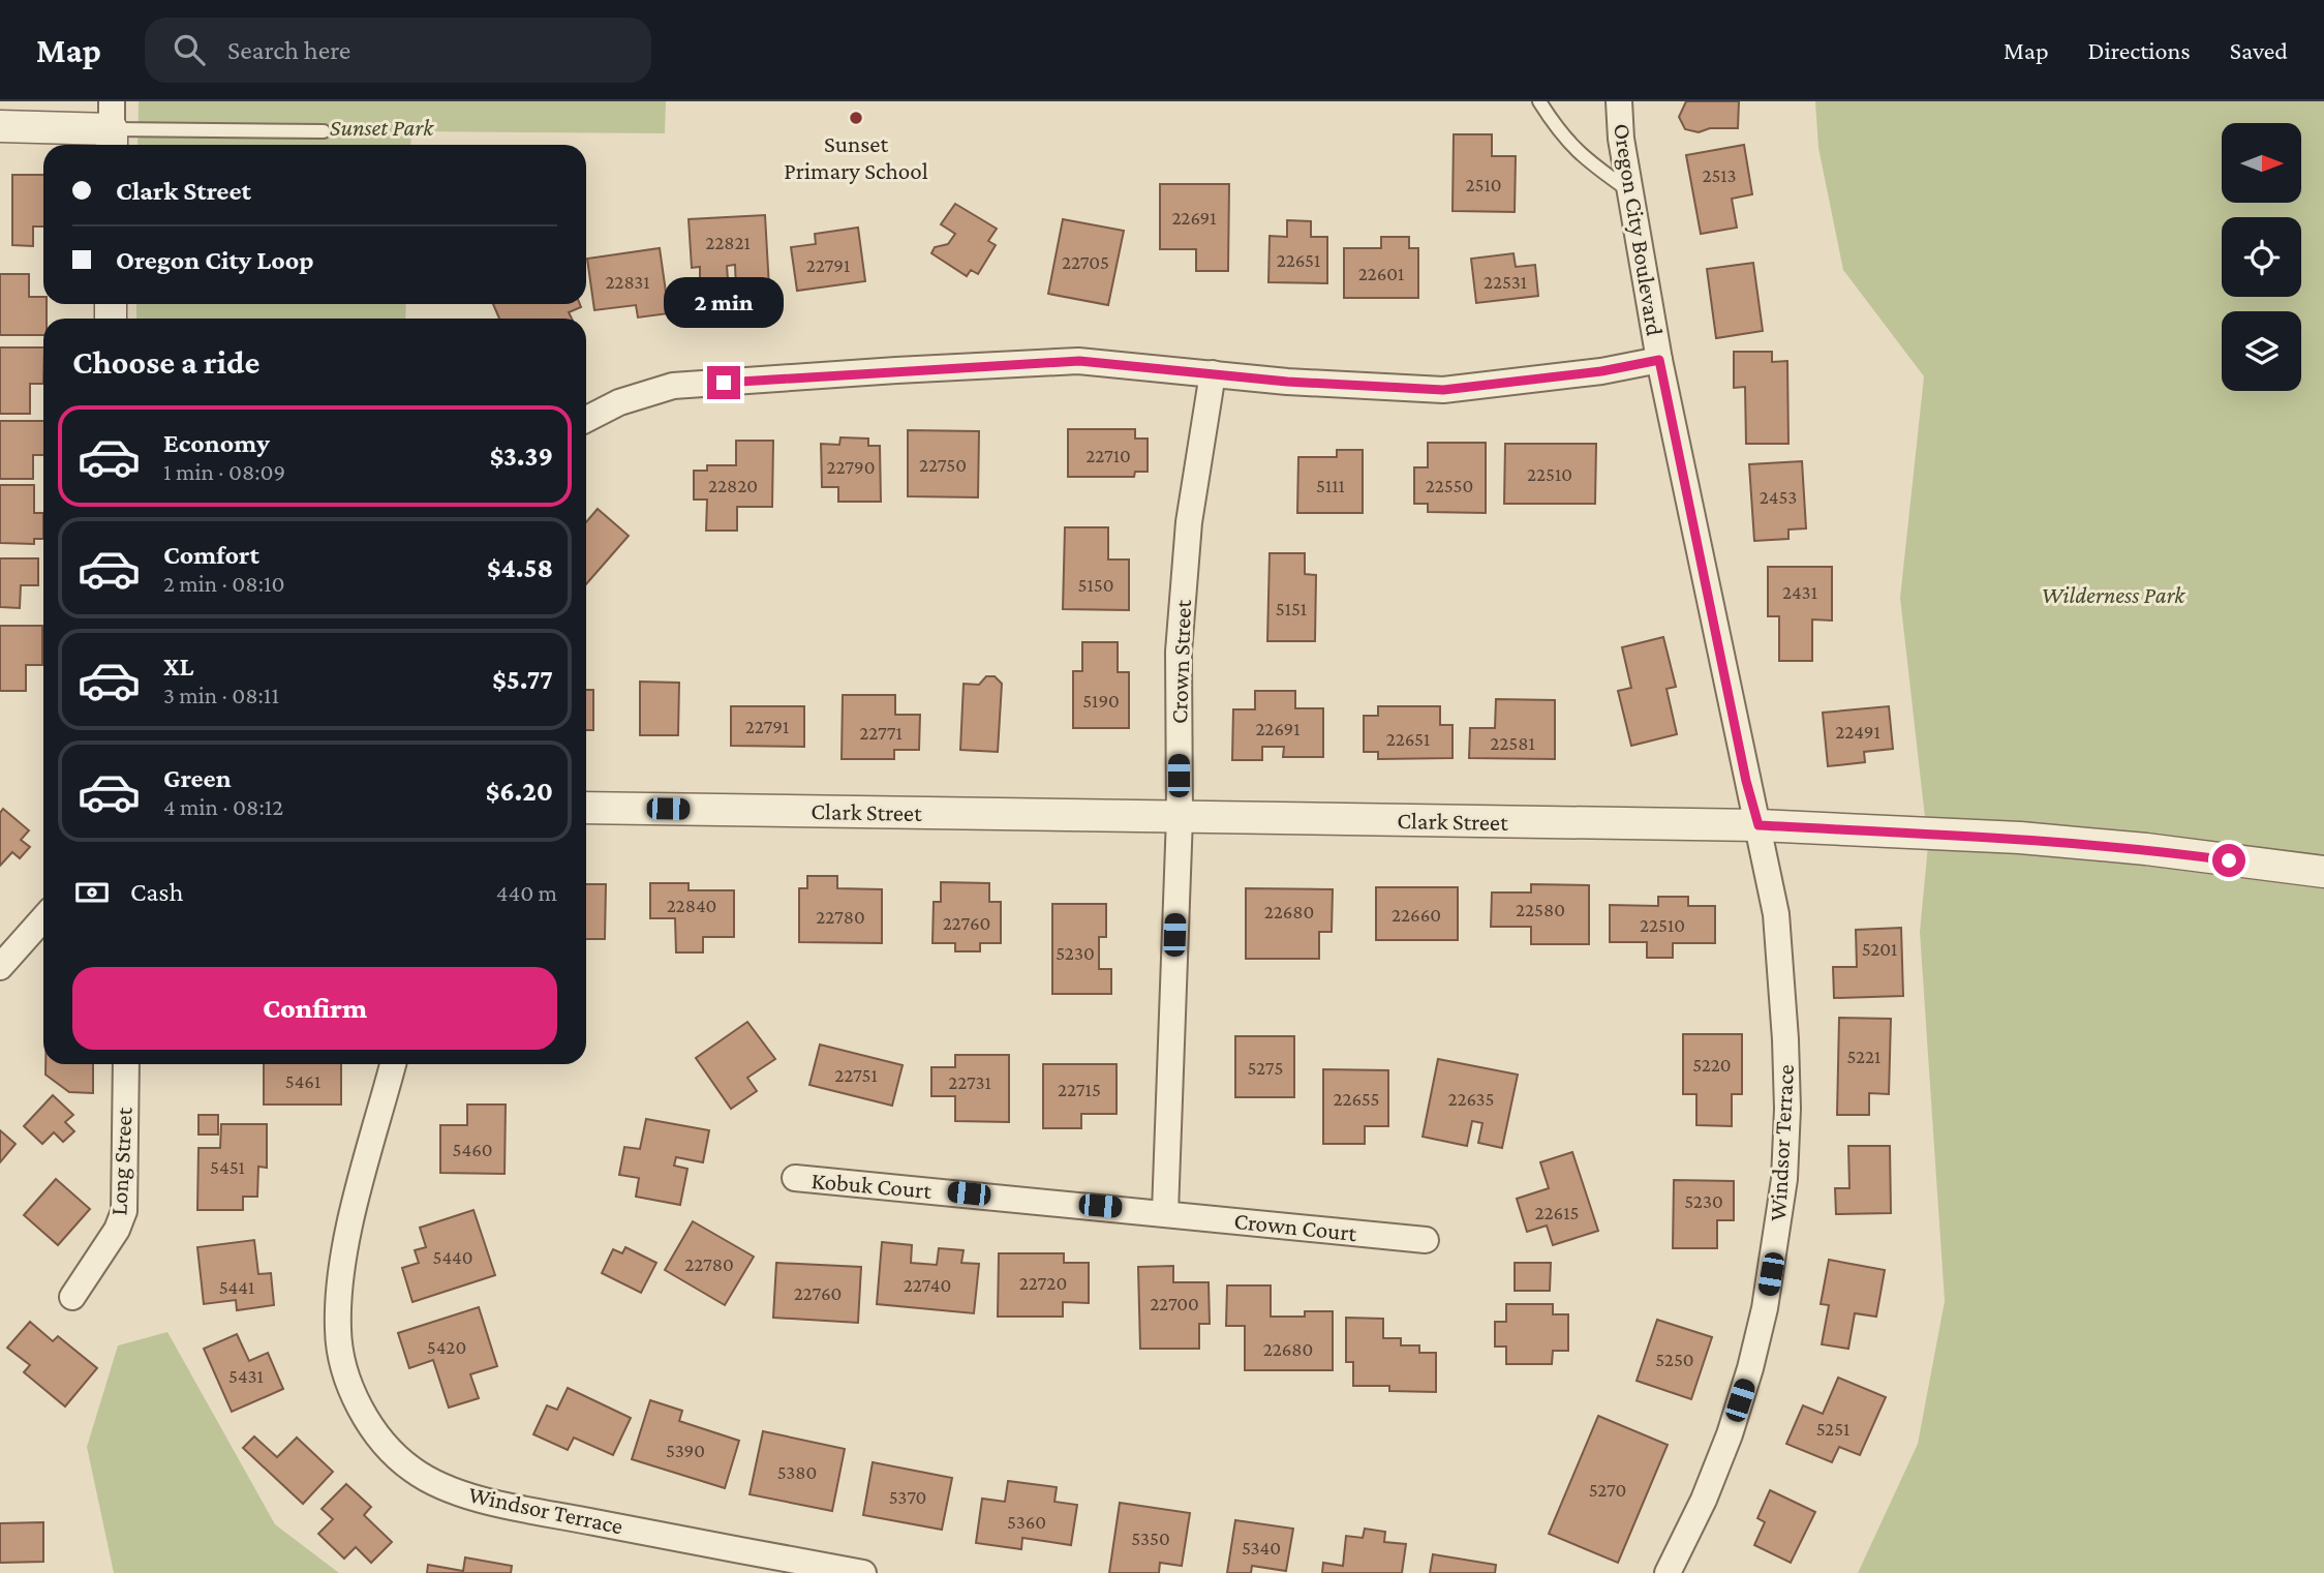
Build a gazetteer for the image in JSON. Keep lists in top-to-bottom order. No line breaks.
{"streets":{"street":["Oregon City Boulevard","Crown Street","Clark Street","Windsor Terrace","Long Street","Kobuk Court","Crown Court"]},"crossings":[["Oregon City Boulevard","Clark Street"],["Oregon City Boulevard","Windsor Terrace"],["Crown Street","Clark Street"],["Crown Street","Kobuk Court"],["Crown Street","Crown Court"],["Clark Street","Windsor Terrace"],["Kobuk Court","Crown Court"]],"parks":["Sunset Park","Wilderness Park"],"places":["Sunset Primary School"],"house_numbers":["2513","2510","22691","22821","22651","22705","22791","22601","22831","22531","22710","22750","22790","22510","22820","5111","22550","2453","5150","2431","5151","5190","22791","22691","22491","22771","22651","22581","22840","22580","22680","22660","22780","22760","22510","5201","5230","5221","5220","5275","22751","5461","22731","22715","22655","22635","5460","5451","5230","22615","5440","22780","22720","22740","5441","22760","22700","5420","22680","5250","5431","5251","5390","5380","5270","5370","5360","5350","5340"],"north":"right","page":{"header":"Map","search":"Search here","nav":["Map","Directions","Saved"],"banner":["Clark Street","Oregon City Loop"],"bubble":"2 min","heading":"Choose a ride","list":[{"name":"Economy","note":"1 min · 08:09","value":"$3.39"},{"name":"Comfort","note":"2 min · 08:10","value":"$4.58"},{"name":"XL","note":"3 min · 08:11","value":"$5.77"},{"name":"Green","note":"4 min · 08:12","value":"$6.20"}],"pay":["Cash","440 m"],"buttons":"Confirm"}}
